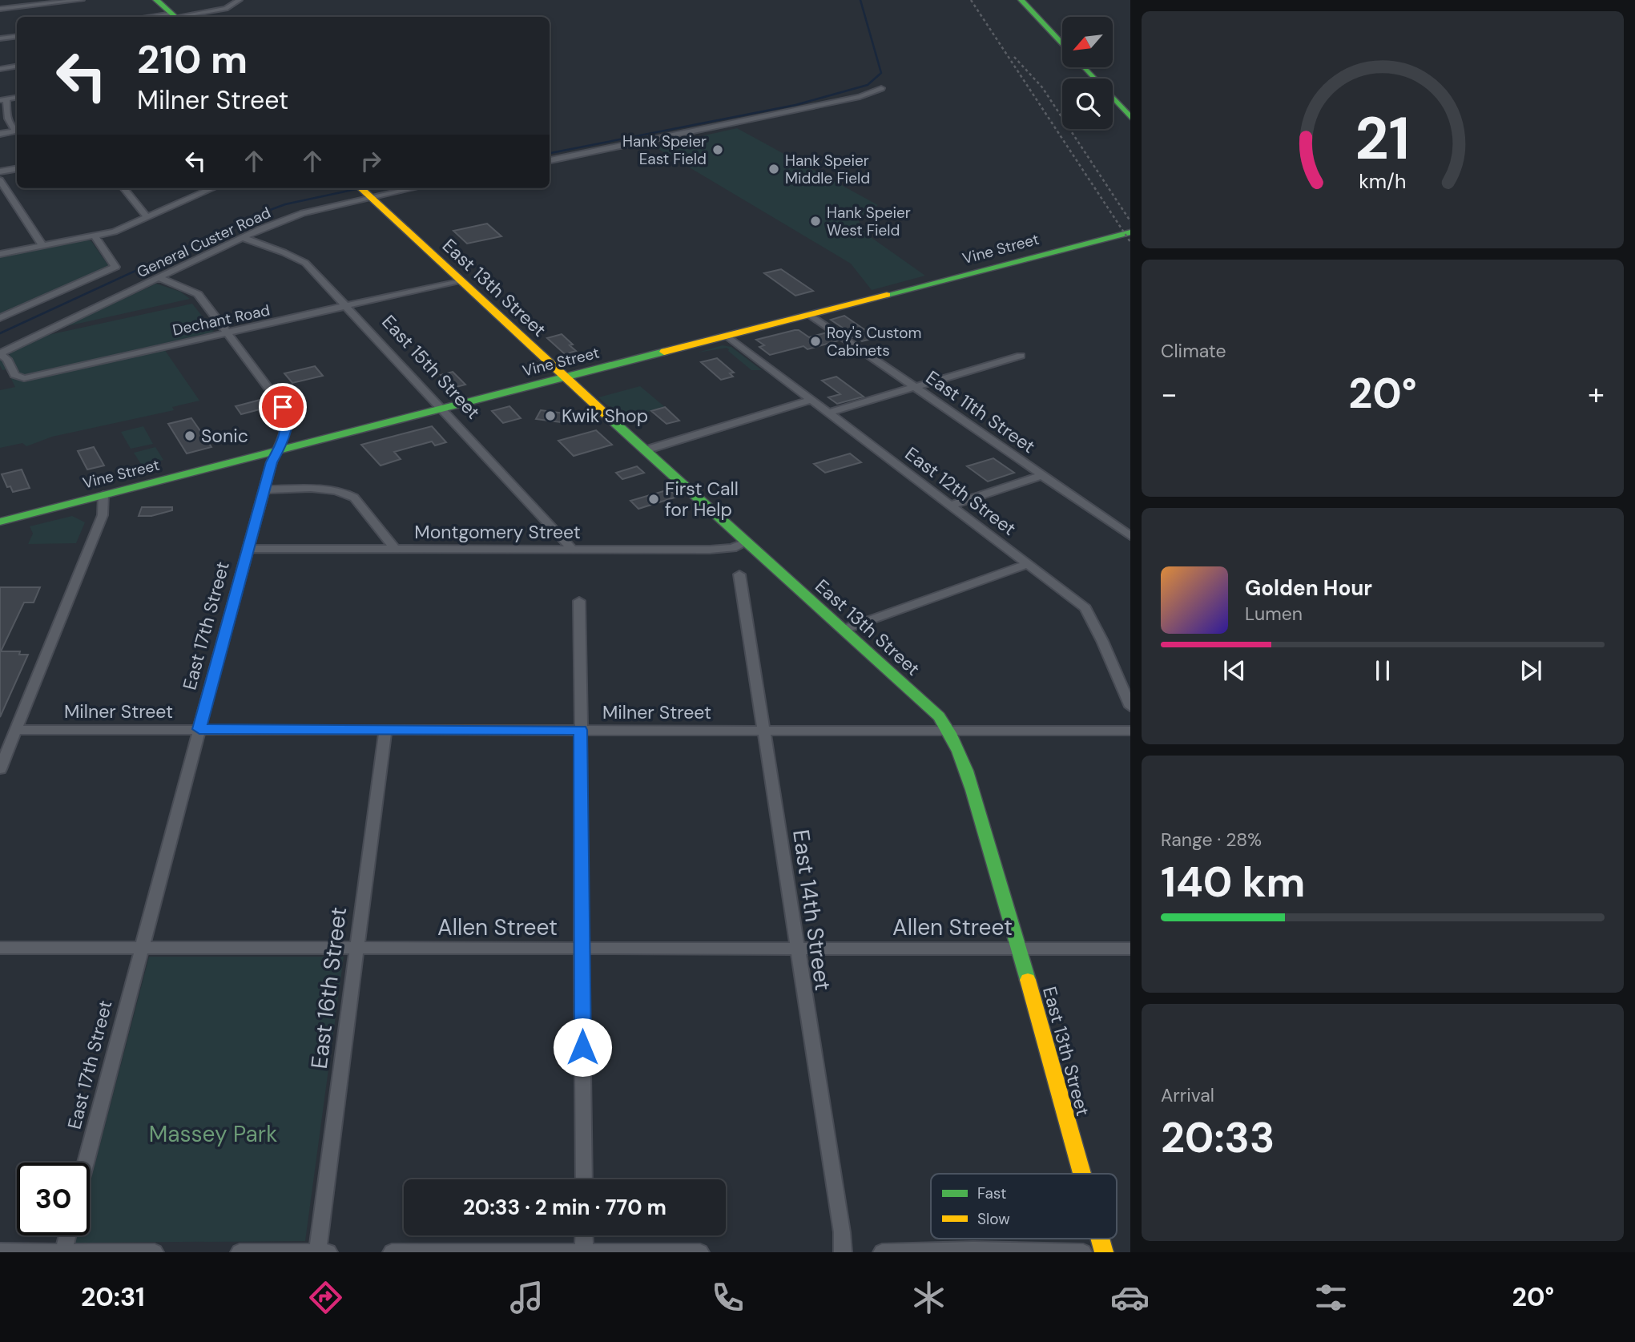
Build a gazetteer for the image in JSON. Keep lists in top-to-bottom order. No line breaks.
{"streets":{"main road":["Vine Street","East 13th Street"],"street":["General Custer Road","Dechant Road","East 15th Street","East 11th Street","East 12th Street","Montgomery Street","East 17th Street","Milner Street","East 14th Street","Allen Street","East 16th Street"]},"crossings":[["General Custer Road","East 13th Street"],["General Custer Road","Dechant Road"],["General Custer Road","East 15th Street"],["General Custer Road","East 17th Street"],["Vine Street","East 13th Street"],["Vine Street","East 15th Street"],["Vine Street","East 11th Street"],["Vine Street","East 12th Street"],["Vine Street","East 17th Street"],["East 13th Street","Dechant Road"],["East 13th Street","Montgomery Street"],["East 13th Street","Milner Street"],["East 13th Street","Allen Street"],["Dechant Road","East 15th Street"],["Dechant Road","East 17th Street"],["East 15th Street","Montgomery Street"],["Montgomery Street","East 17th Street"],["East 17th Street","Milner Street"],["East 17th Street","Allen Street"],["Milner Street","East 14th Street"],["Milner Street","East 16th Street"],["East 14th Street","Allen Street"],["Allen Street","East 16th Street"]],"parks":["Massey Park"],"places":["Hank Speier East Field","Hank Speier Middle Field","Hank Speier West Field","Roy's Custom Cabinets","Kwik Shop","Sonic","First Call for Help"],"legend":["Fast","Slow"],"north":"bottom left","page":{"turn":["210 m","Milner Street"],"tile":["Climate",["Range · 28%","140 km"],["Arrival","20:33"]],"heat":["−","20°","+"],"song":["Golden Hour","Lumen"],"limit":"30","trip":"20:33 · 2 min · 770 m","tabs":["20:31","20°"],"gauge":["21","km/h"]}}
